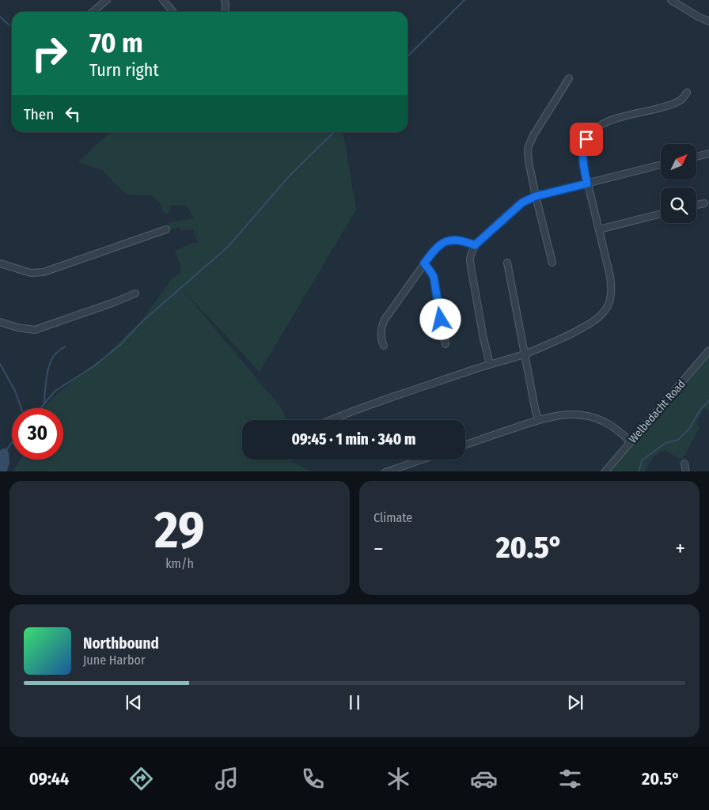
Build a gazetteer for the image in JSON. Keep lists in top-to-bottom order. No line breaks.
{"streets":{"street":["Welbedacht Road"]},"north":"top right","page":{"turn":["70 m","Turn right"],"then":"Then","limit":"30","trip":"09:45 · 1 min · 340 m","tile":[["29","km/h"],"Climate"],"heat":["−","20.5°","+"],"song":["Northbound","June Harbor"],"tabs":["09:44","20.5°"]}}
